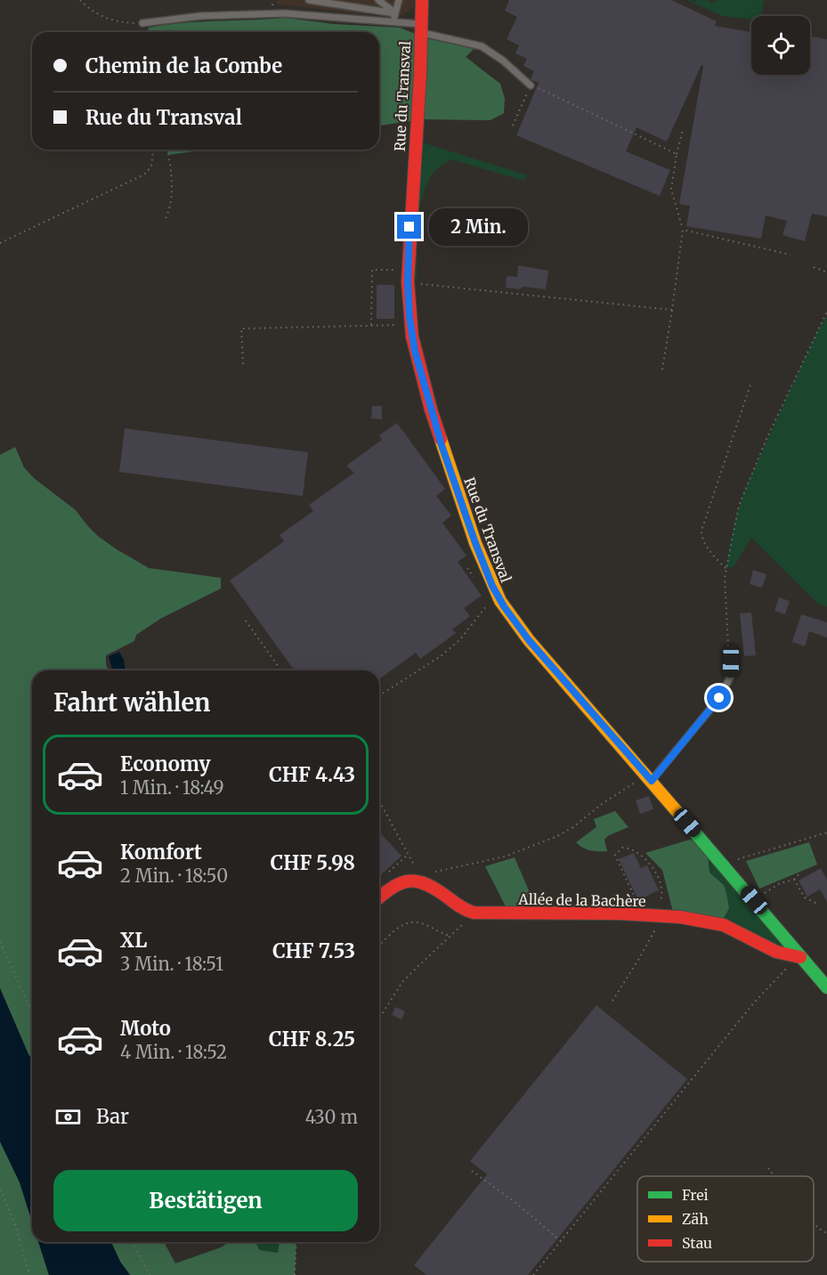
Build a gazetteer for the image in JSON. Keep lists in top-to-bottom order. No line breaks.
{"streets":{"street":["Rue du Transval","Allée de la Bachère"]},"crossings":[["Rue du Transval","Allée de la Bachère"]],"legend":["Frei","Zäh","Stau"],"page":{"banner":["Chemin de la Combe","Rue du Transval"],"bubble":"2 Min.","heading":"Fahrt wählen","list":[{"name":"Economy","note":"1 Min. · 18:49","value":"CHF 4.43"},{"name":"Komfort","note":"2 Min. · 18:50","value":"CHF 5.98"},{"name":"XL","note":"3 Min. · 18:51","value":"CHF 7.53"},{"name":"Moto","note":"4 Min. · 18:52","value":"CHF 8.25"}],"pay":["Bar","430 m"],"buttons":"Bestätigen"}}
